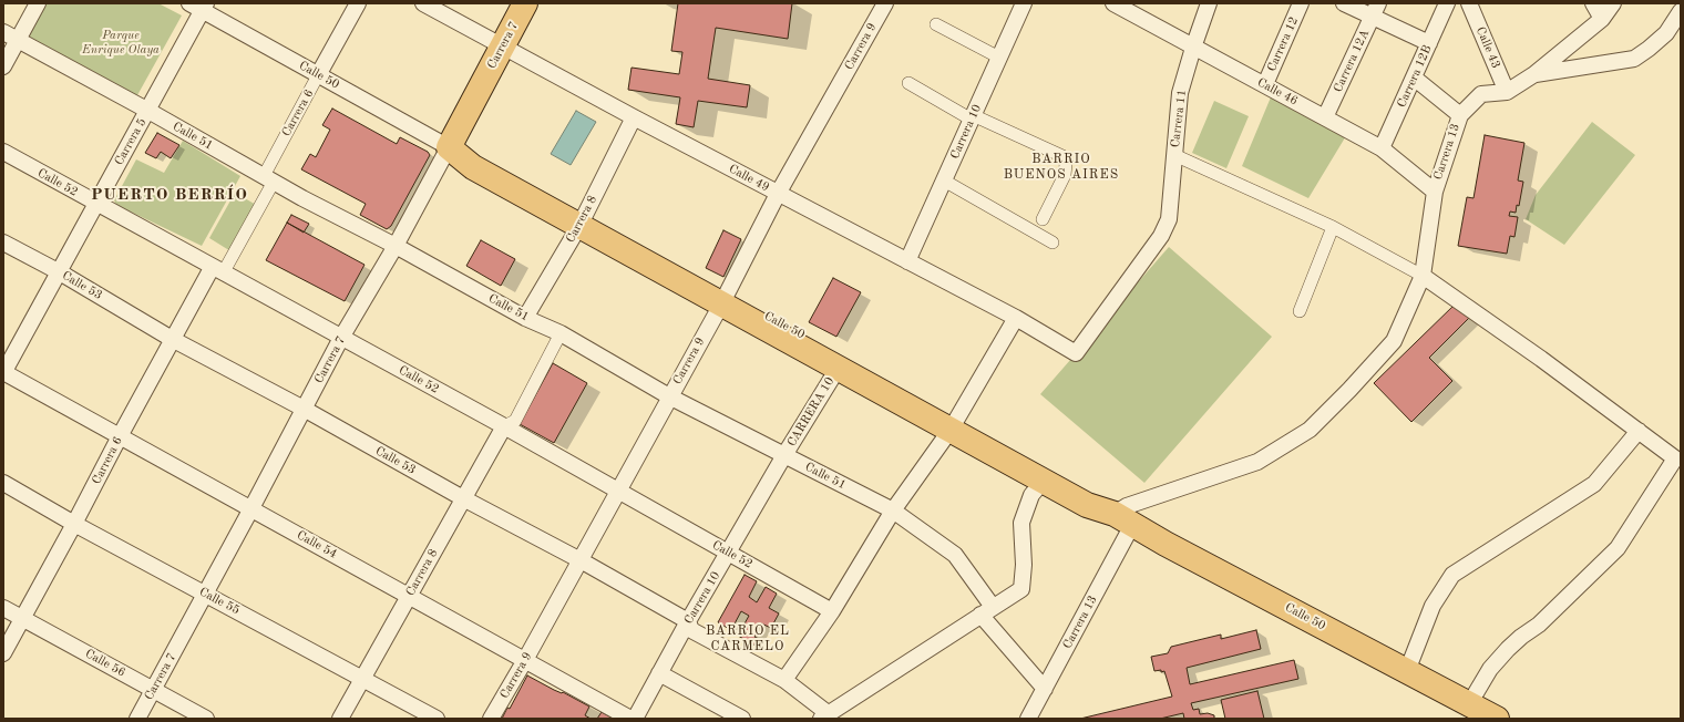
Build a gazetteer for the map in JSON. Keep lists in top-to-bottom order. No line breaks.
{"streets":{"main road":["Carrera 7","Calle 50"],"street":["Carrera 12","Carrera 9","Calle 43","Carrera 12A","Carrera 12B","Calle 46","Carrera 6","Carrera 11","Carrera 10","Calle 51","Carrera 5","Carrera 13","Calle 49","Calle 52","Carrera 8","Calle 53","CARRERA 10","Calle 54","Calle 55","Calle 56"]},"crossings":[["Carrera 12","Calle 46"],["Carrera 7","Calle 50"],["Carrera 7","Calle 51"],["Carrera 7","Calle 49"],["Carrera 7","Calle 52"],["Carrera 7","Calle 53"],["Carrera 7","Calle 54"],["Carrera 7","Calle 55"],["Carrera 7","Calle 56"],["Carrera 9","Calle 50"],["Carrera 9","Calle 51"],["Carrera 9","Calle 49"],["Carrera 9","Calle 52"],["Carrera 9","Calle 53"],["Carrera 9","Calle 54"],["Calle 43","Carrera 13"],["Carrera 12A","Calle 46"],["Calle 50","Carrera 6"],["Calle 50","Carrera 5"],["Calle 50","Carrera 13"],["Calle 50","Carrera 8"],["Calle 50","CARRERA 10"],["Carrera 12B","Calle 46"],["Calle 46","Carrera 11"],["Calle 46","Carrera 13"],["Carrera 6","Calle 51"],["Carrera 6","Calle 52"],["Carrera 6","Calle 53"],["Carrera 6","Calle 54"],["Carrera 6","Calle 55"],["Carrera 6","Calle 56"],["Carrera 11","Calle 49"],["Carrera 10","Calle 51"],["Carrera 10","Calle 49"],["Carrera 10","Calle 52"],["Carrera 10","Calle 53"],["Carrera 10","CARRERA 10"],["Calle 51","Carrera 5"],["Calle 51","Carrera 13"],["Calle 51","Carrera 8"],["Calle 51","CARRERA 10"],["Carrera 5","Calle 52"],["Carrera 5","Calle 53"],["Carrera 5","Calle 54"],["Calle 49","Carrera 8"],["Calle 52","Carrera 8"],["Carrera 8","Calle 53"],["Carrera 8","Calle 54"],["Carrera 8","Calle 55"]],"districts":["BARRIO BUENOS AIRES","PUERTO BERRÍO","BARRIO EL CARMELO"],"parks":["Parque Enrique Olaya"]}
